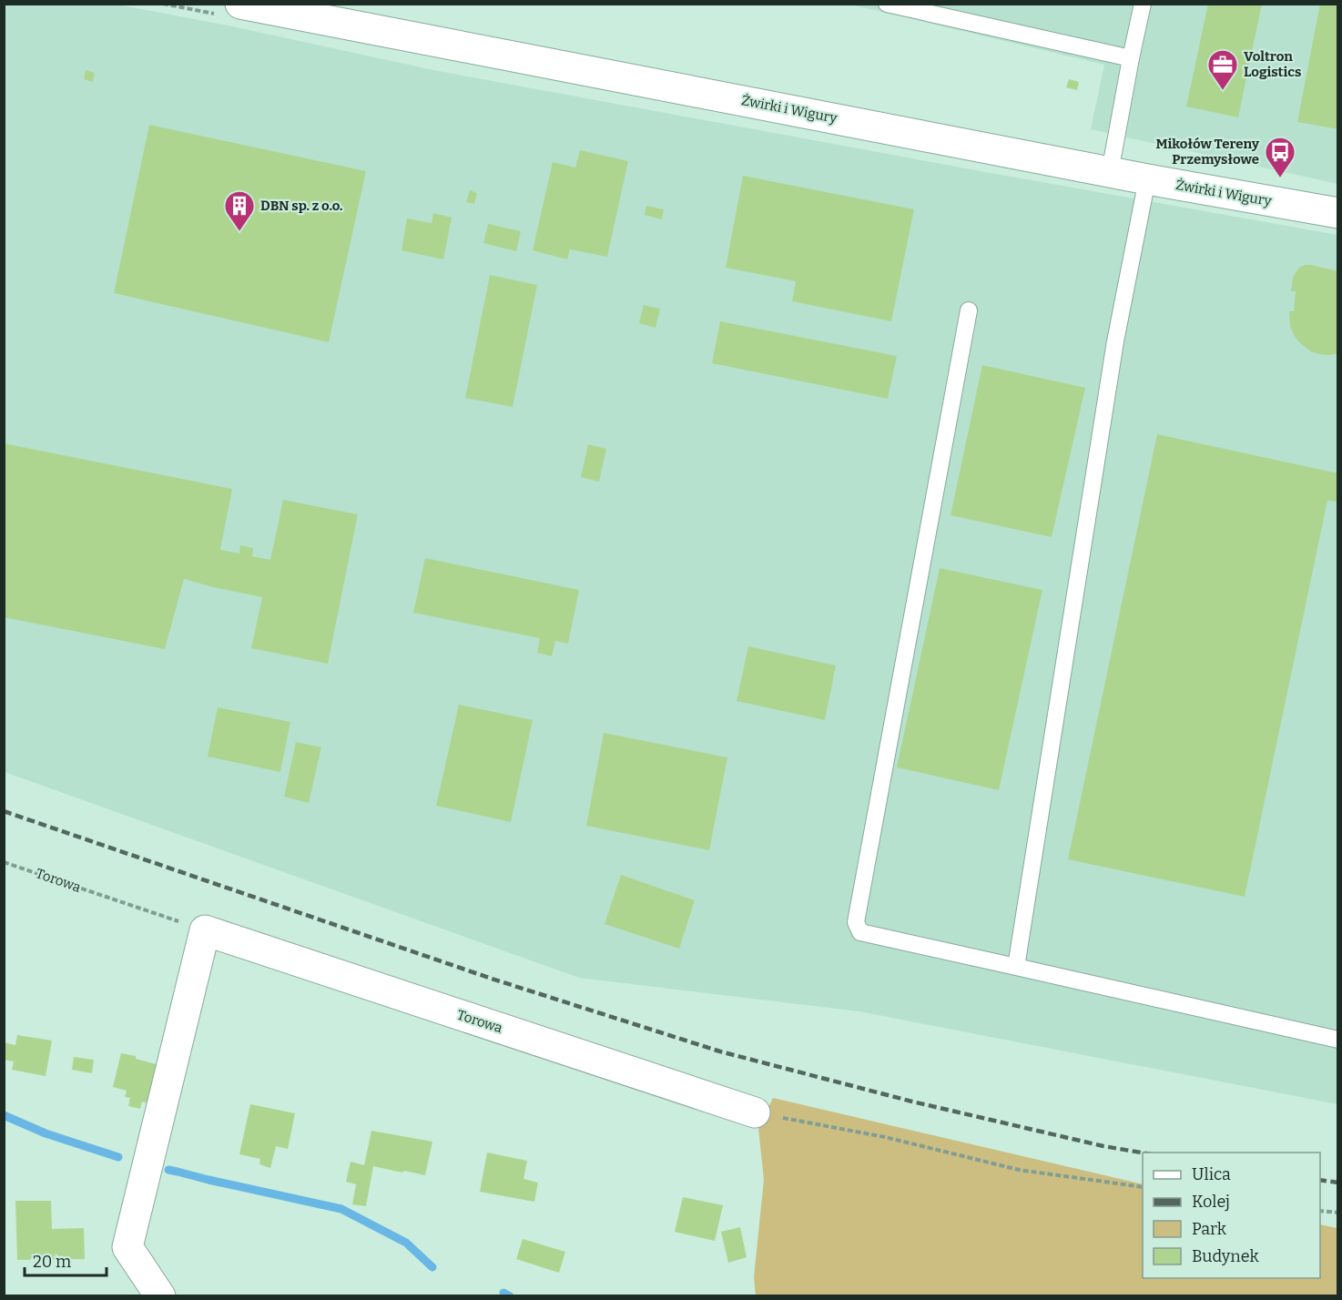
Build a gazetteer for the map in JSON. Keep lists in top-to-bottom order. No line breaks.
{"streets":{"street":["Żwirki i Wigury","Torowa"]},"places":{"office":["Voltron Logistics"],"bus stop":["Mikołów Tereny Przemysłowe"],"building":["DBN sp. z o.o."]},"legend":["Ulica","Kolej","Park","Budynek"],"scale_bar":"20 m"}
